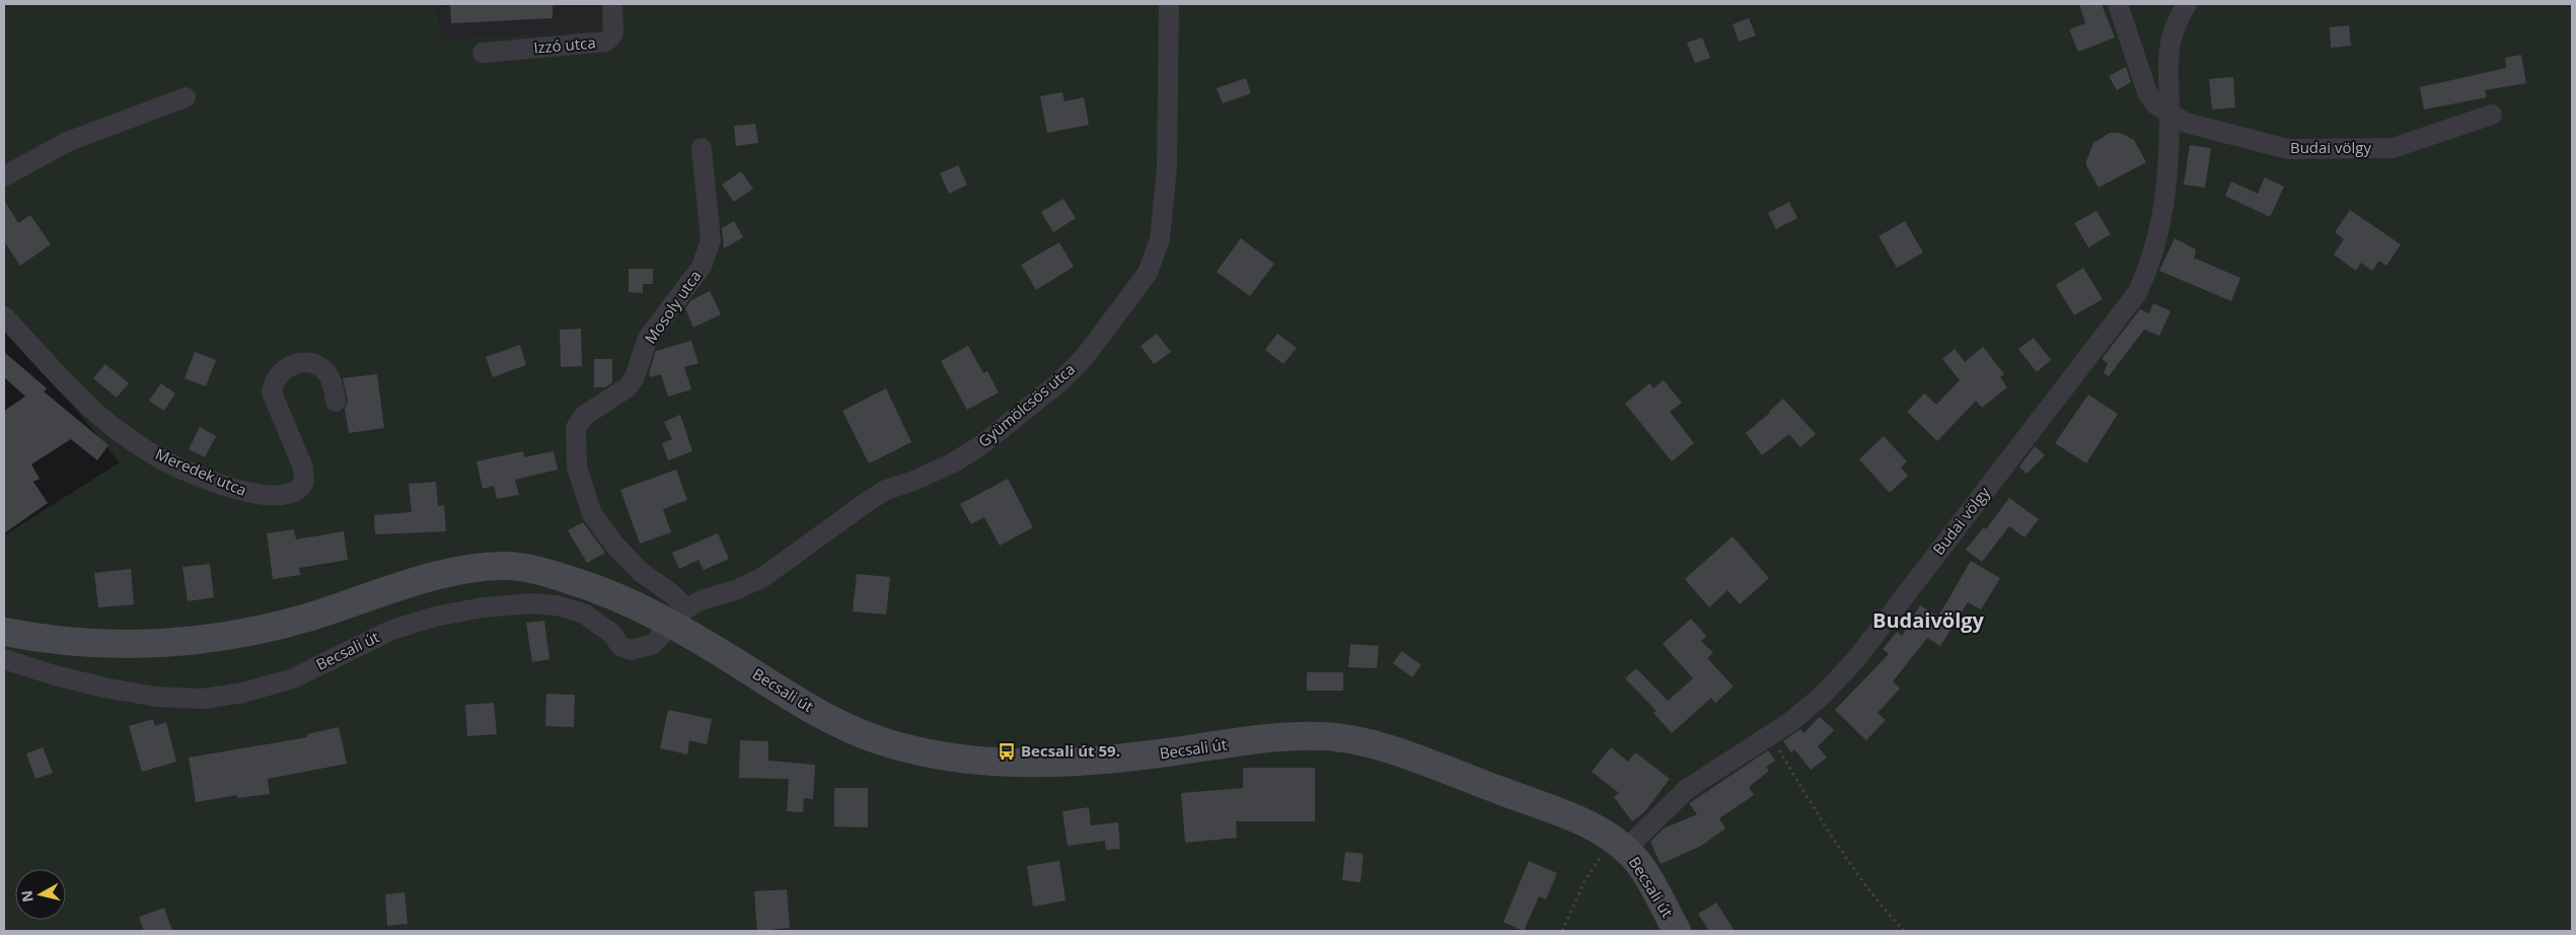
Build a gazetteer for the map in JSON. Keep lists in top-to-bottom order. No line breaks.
{"streets":{"main road":["Becsali út"],"street":["Izzó utca","Budai völgy","Mosoly utca","Gyümölcsös utca","Meredek utca"]},"crossings":[["Budai völgy","Becsali út"],["Mosoly utca","Gyümölcsös utca"],["Mosoly utca","Becsali út"],["Gyümölcsös utca","Becsali út"]],"districts":["Budaivölgy"],"places":{"bus stop":["Becsali út 59."]},"north":"left"}
